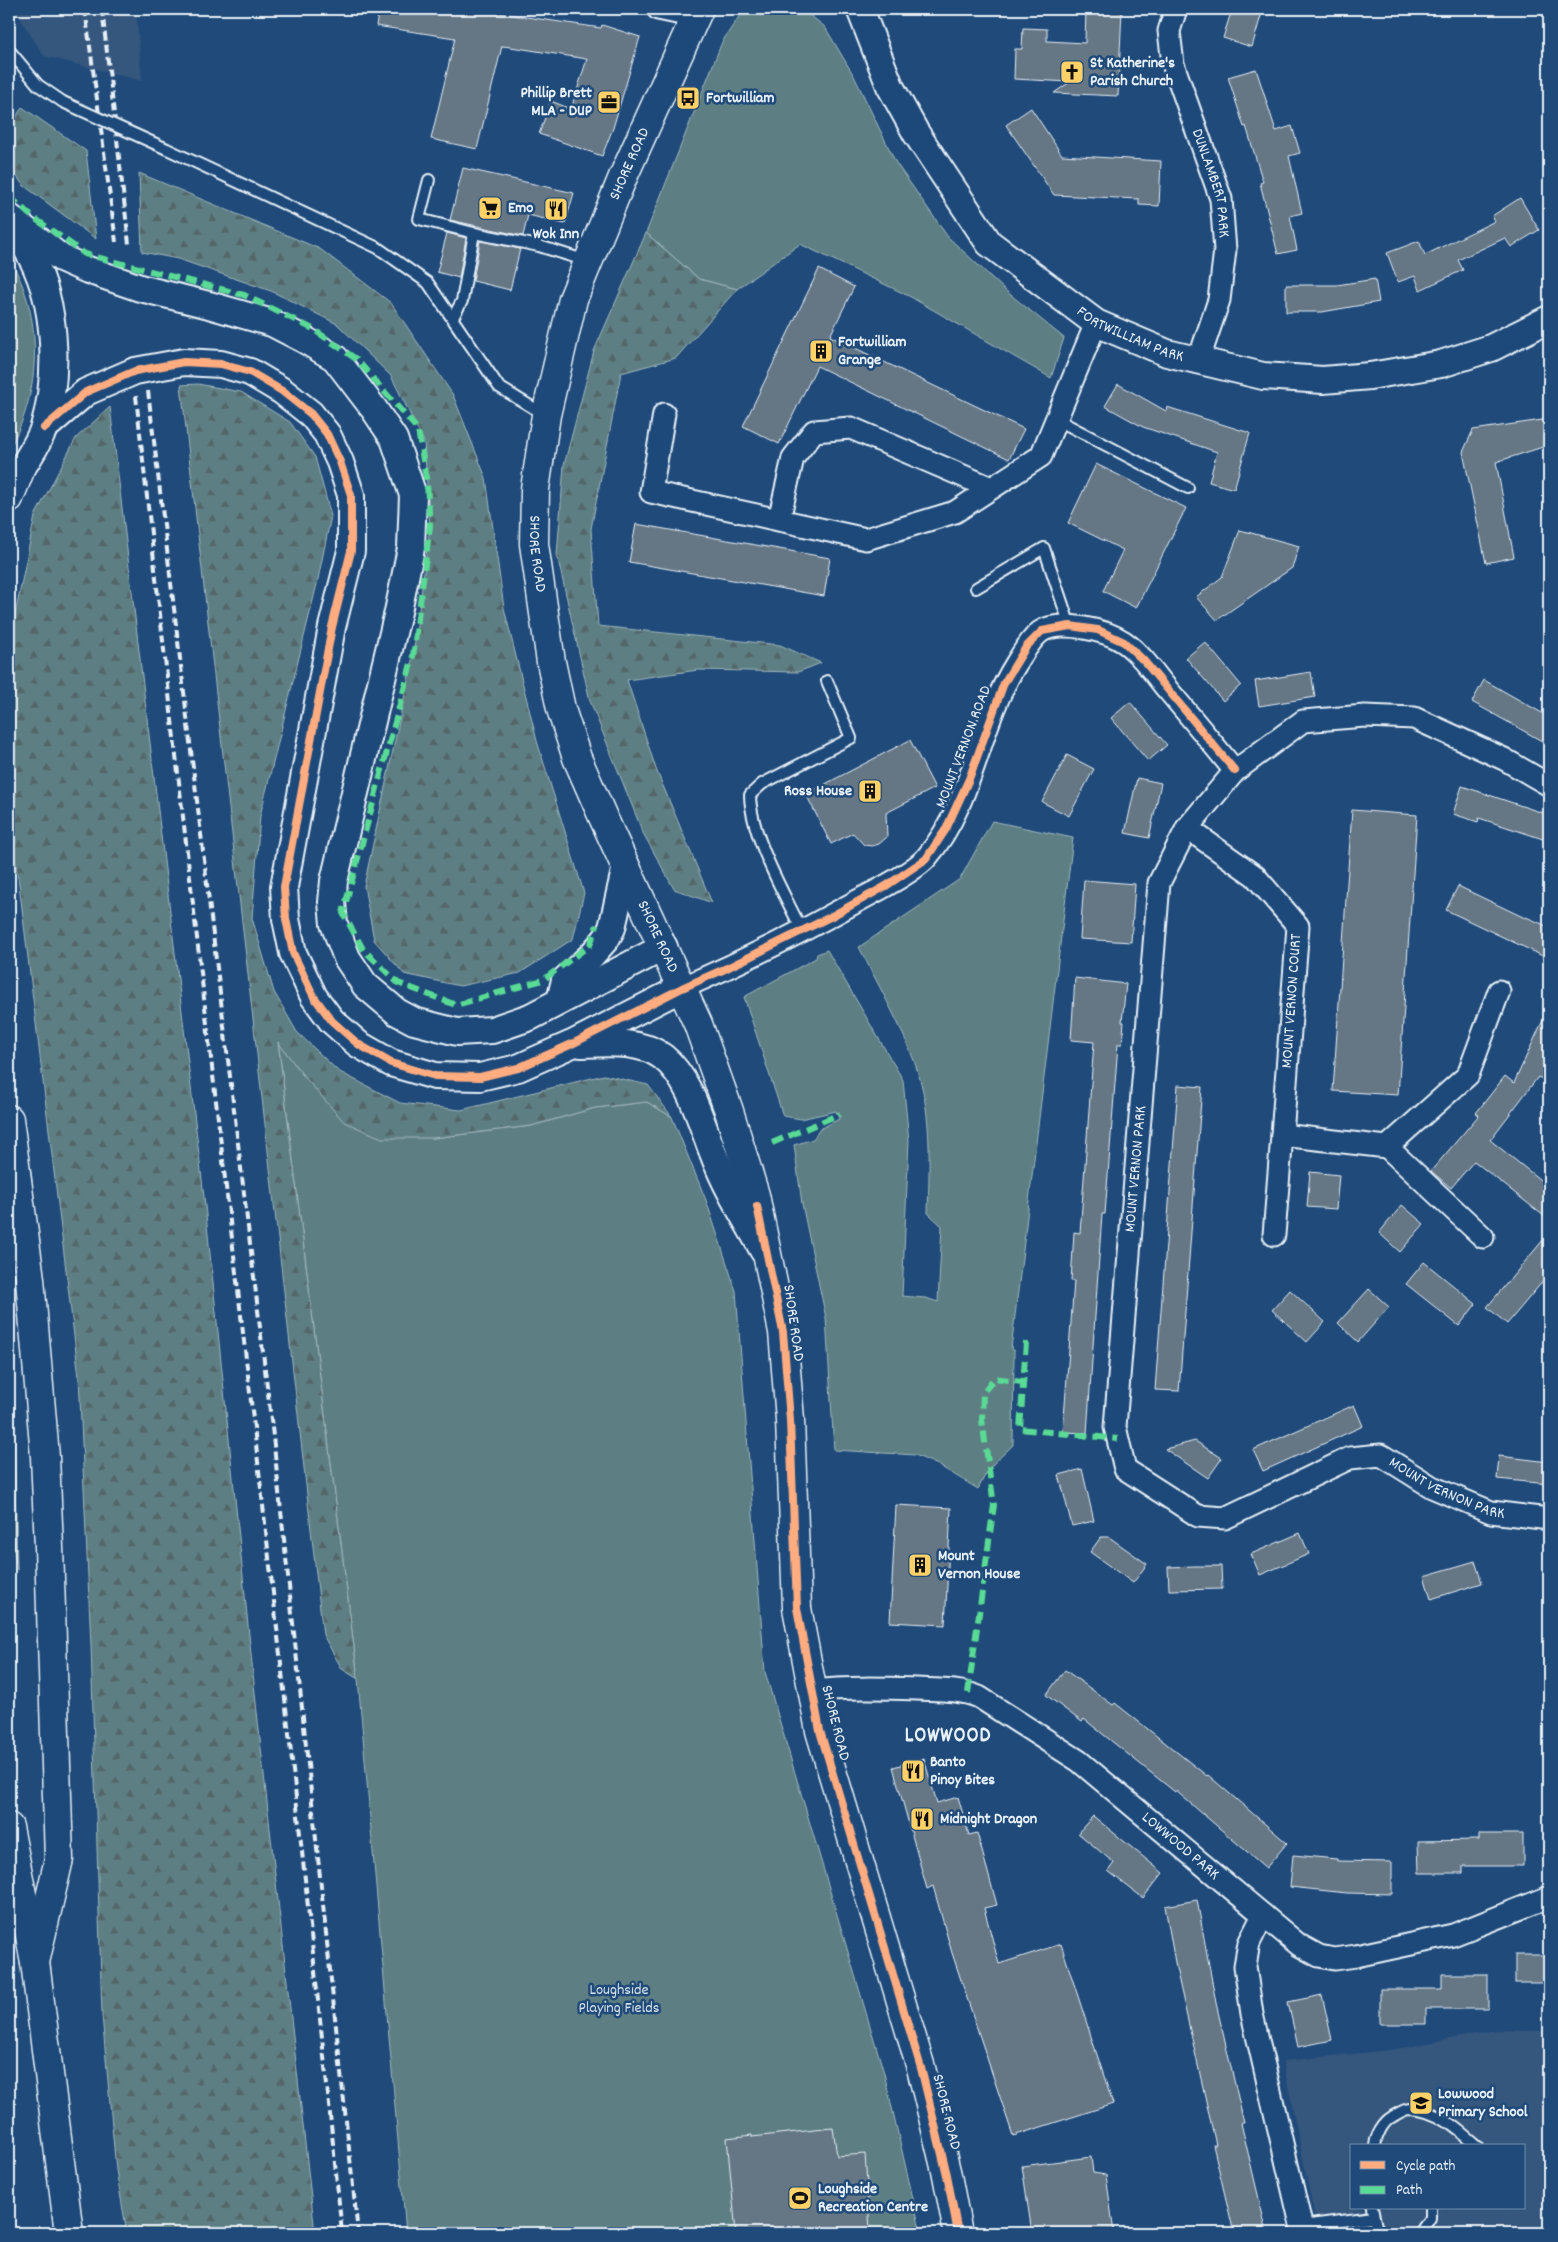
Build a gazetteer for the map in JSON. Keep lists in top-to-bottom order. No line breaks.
{"streets":{"main road":["SHORE ROAD"],"street":["DUNLAMBERT PARK","FORTWILLIAM PARK","MOUNT VERNON ROAD","MOUNT VERNON COURT","MOUNT VERNON PARK","LOWWOOD PARK"]},"crossings":[["SHORE ROAD","MOUNT VERNON ROAD"],["SHORE ROAD","LOWWOOD PARK"],["DUNLAMBERT PARK","FORTWILLIAM PARK"],["MOUNT VERNON ROAD","MOUNT VERNON PARK"],["MOUNT VERNON COURT","MOUNT VERNON PARK"]],"districts":["LOWWOOD"],"parks":["Loughside Playing Fields"],"places":{"church":["St Katherine's Parish Church"],"bus stop":["Fortwilliam"],"office":["Phillip Brett MLA - DUP"],"supermarket":["Emo"],"restaurant":["Wok Inn","Banto Pinoy Bites","Midnight Dragon"],"building":["Fortwilliam Grange","Ross House","Mount Vernon House"],"school or university":["Lowwood Primary School"],"sports":["Loughside Recreation Centre"]},"legend":["Cycle path","Path"]}
